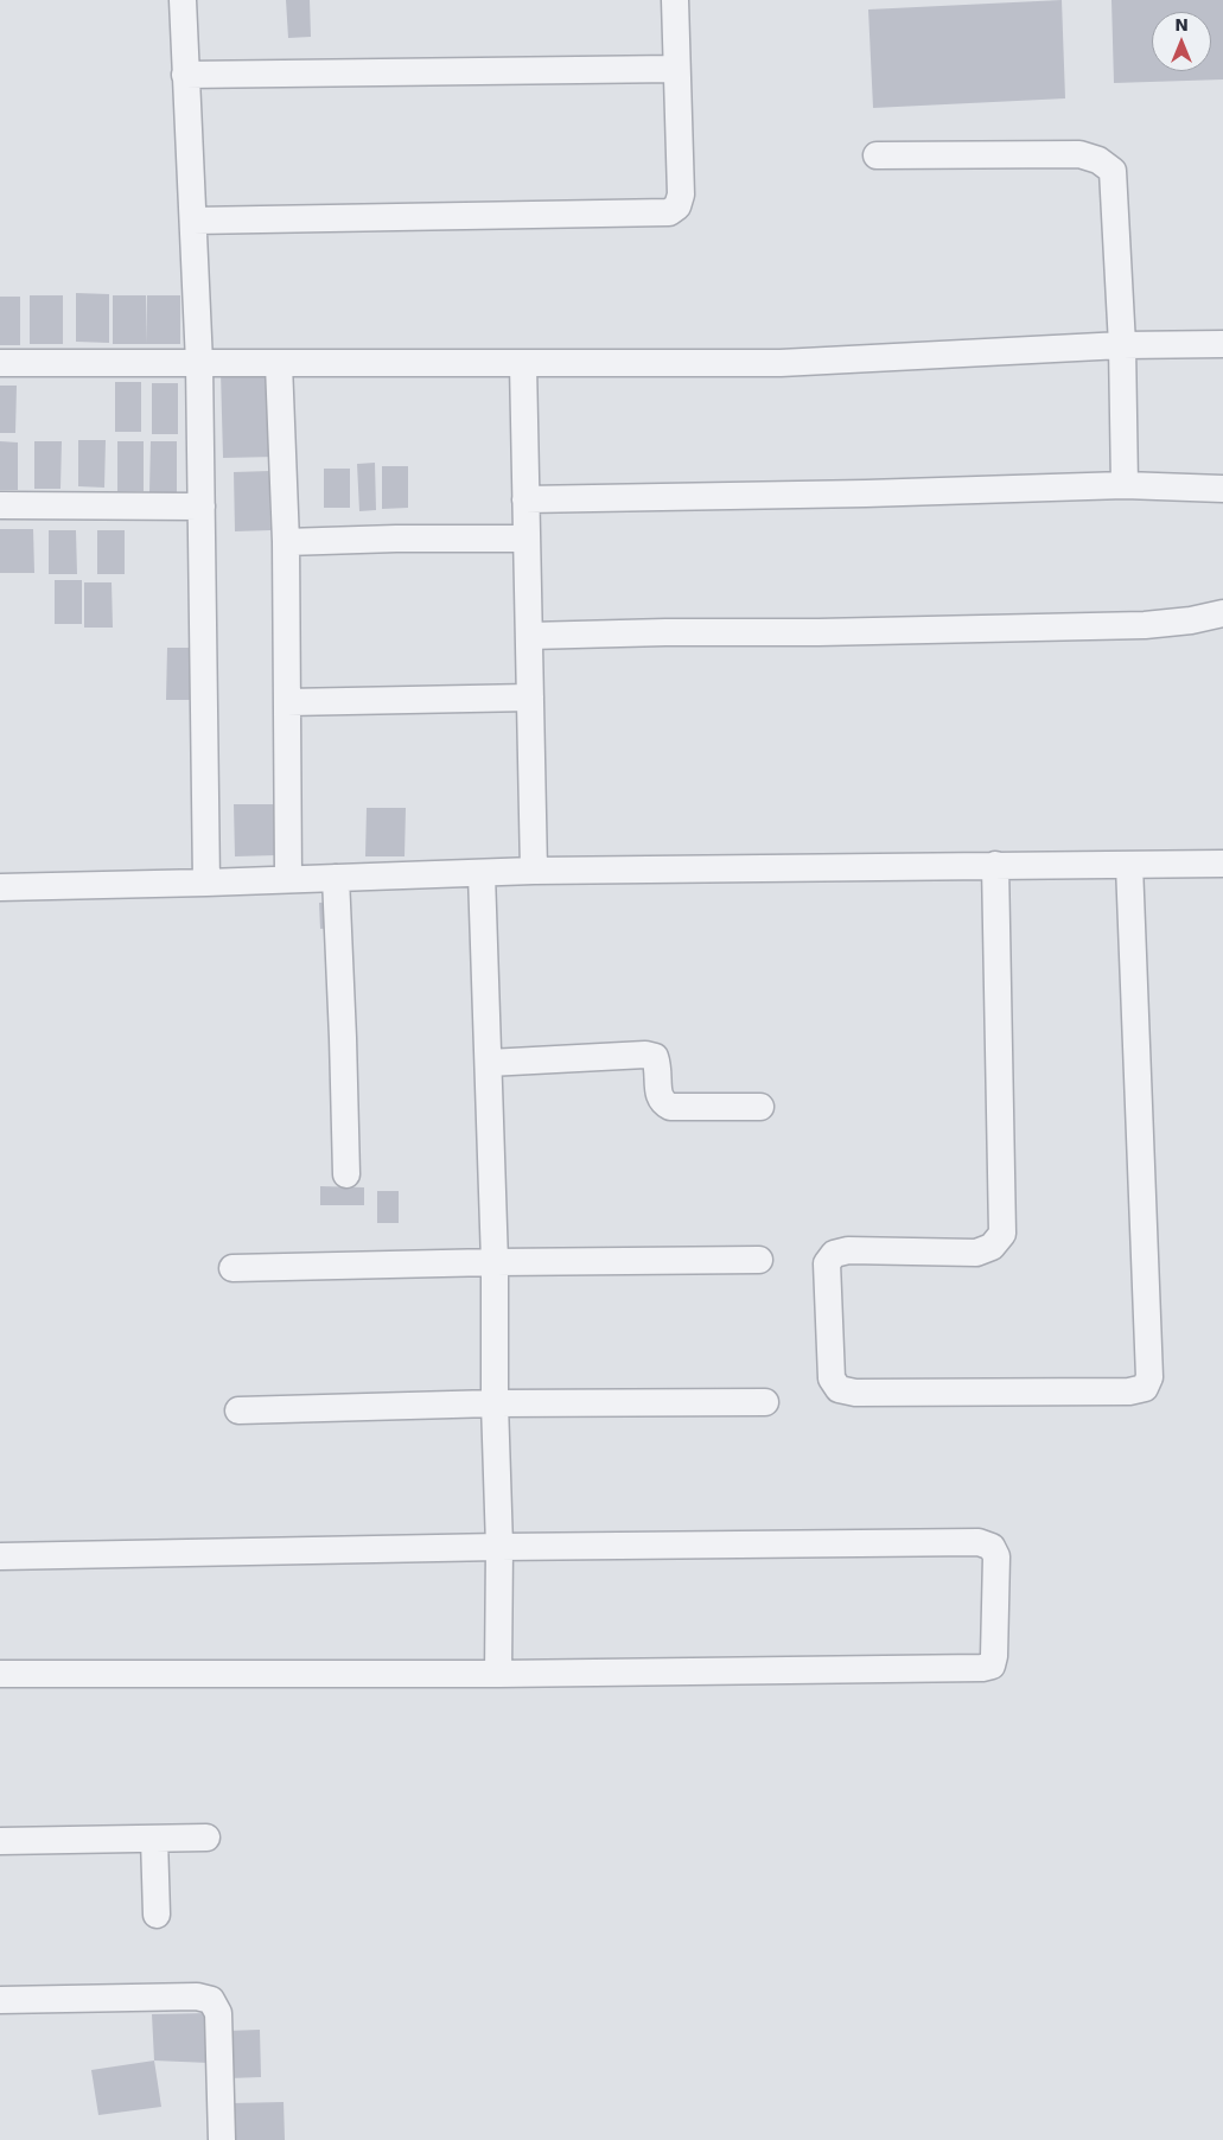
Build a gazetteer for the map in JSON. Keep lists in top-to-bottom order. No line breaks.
{"north":"top"}
